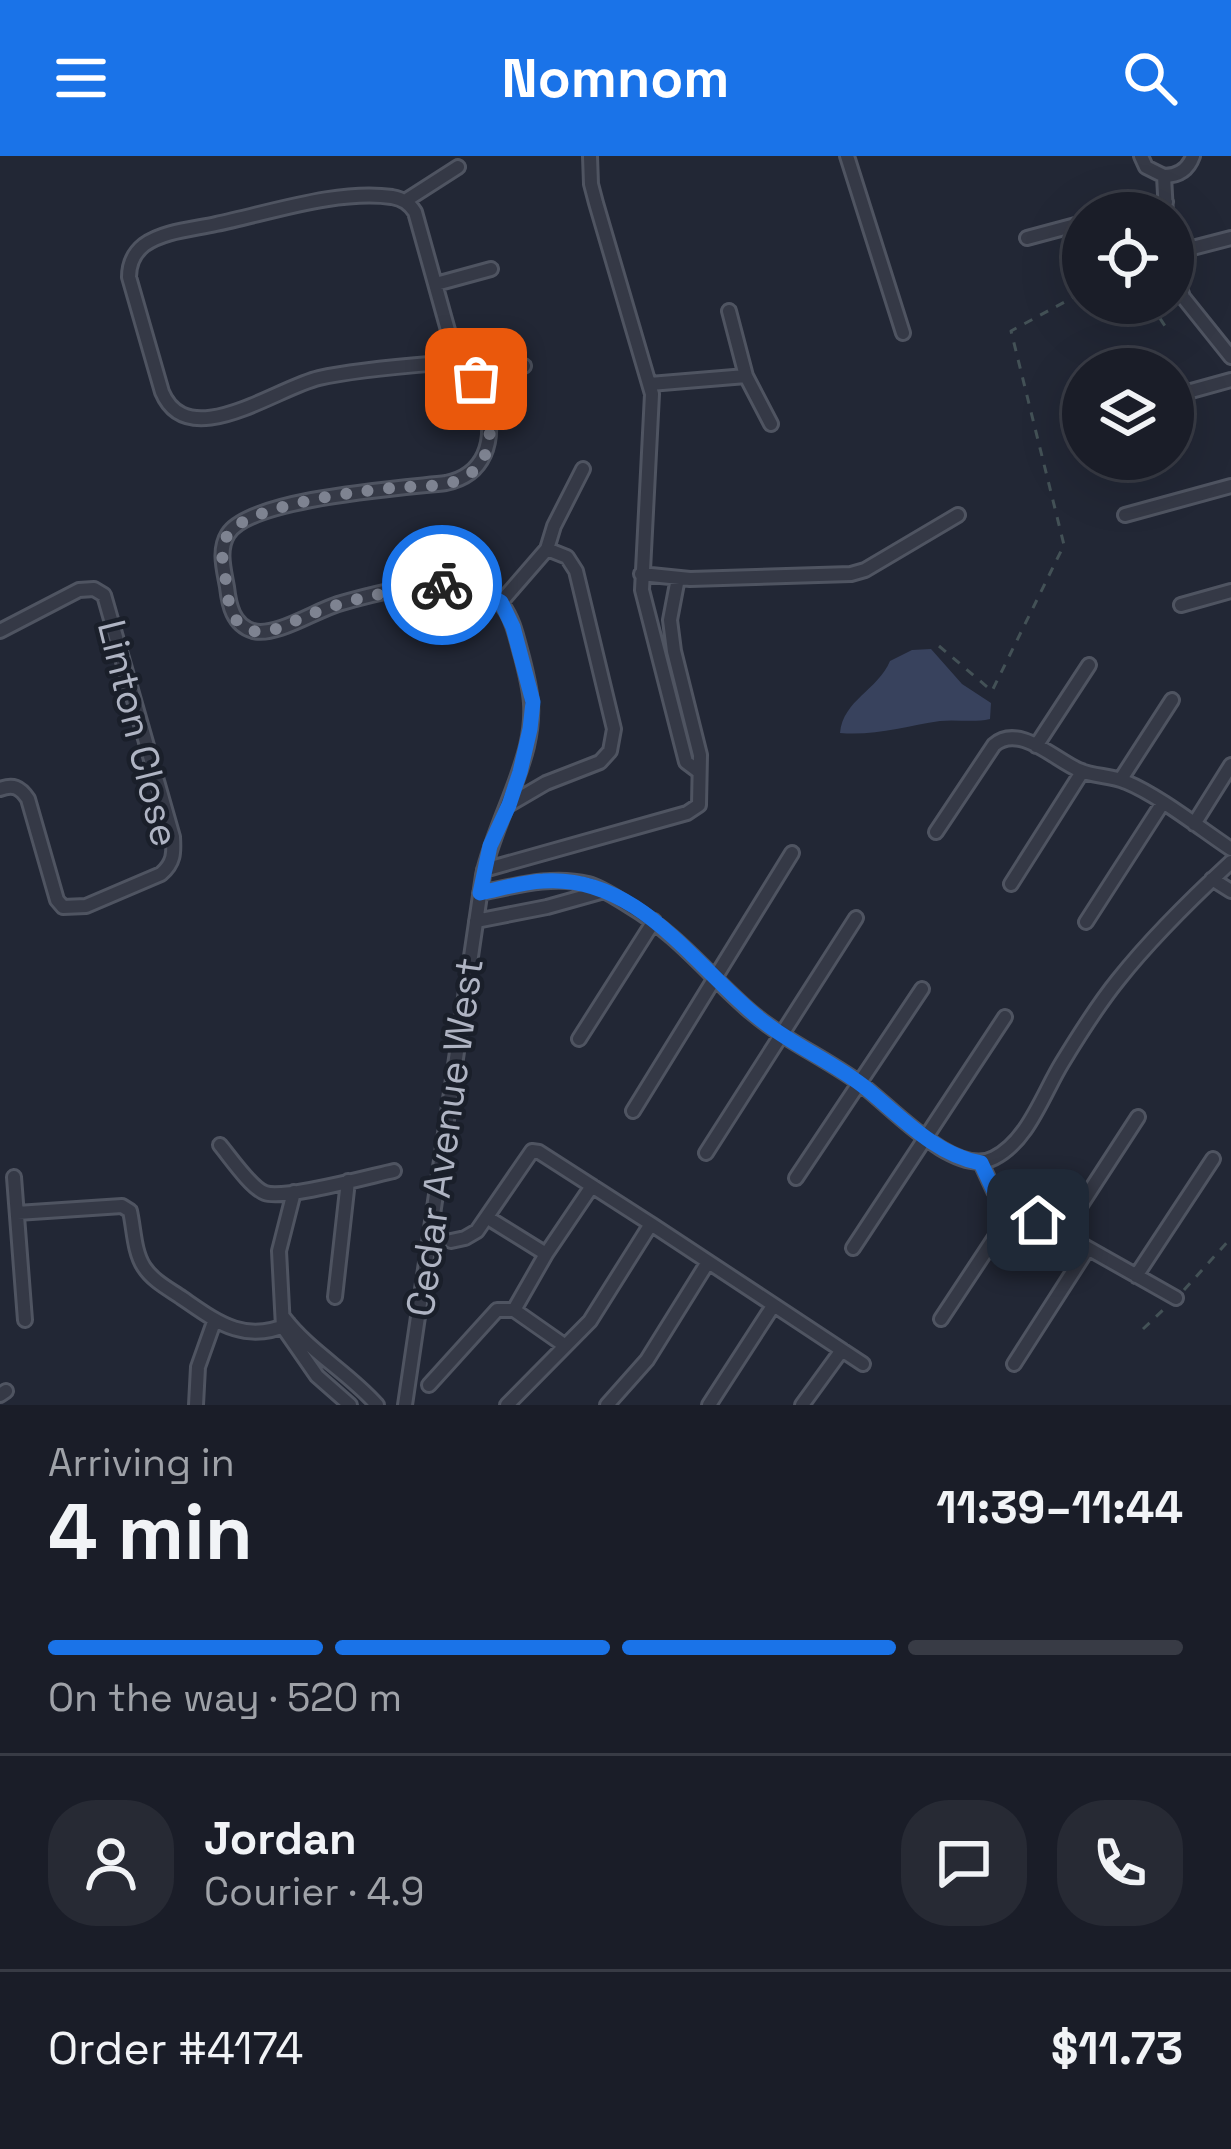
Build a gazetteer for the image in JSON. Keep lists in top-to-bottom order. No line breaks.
{"streets":{"street":["Linton Close","Cedar Avenue West"]},"page":{"header":"Nomnom","heading":["4 min","Arriving in","11:39–11:44"],"panel":["Jordan","Courier · 4.9","Order #4174","$11.73"],"bar":"On the way · 520 m"}}
